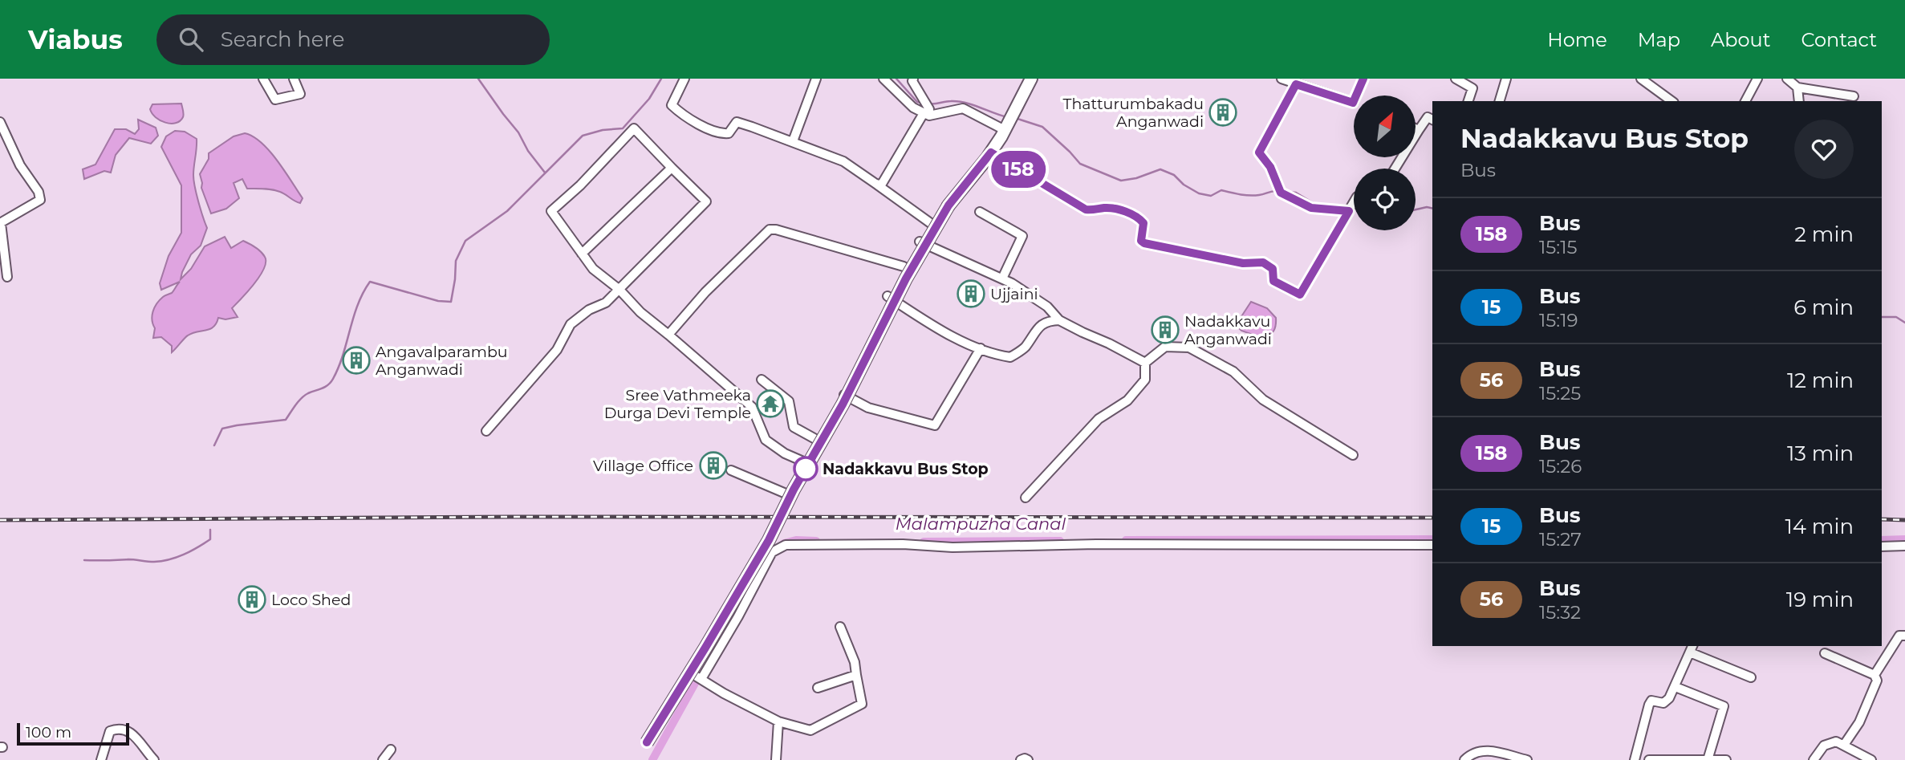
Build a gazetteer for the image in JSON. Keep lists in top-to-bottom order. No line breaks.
{"water":["Malampuzha Canal"],"places":{"building":["Thatturumbakadu Anganwadi","Ujjaini","Nadakkavu Anganwadi","Angavalparambu Anganwadi","Village Office","Loco Shed"],"temple":["Sree Vathmeeka Durga Devi Temple"],"other":["Nadakkavu Bus Stop"]},"lines":["bus line 158"],"scale_bar":"100 m","north":"top right","page":{"header":"Viabus","search":"Search here","nav":["Home","Map","About","Contact"],"on_map":"158","heading":["Nadakkavu Bus Stop","Bus"],"list":[{"mark":"158","name":"Bus","note":"15:15","value":"2 min"},{"mark":"15","name":"Bus","note":"15:19","value":"6 min"},{"mark":"56","name":"Bus","note":"15:25","value":"12 min"},{"mark":"158","name":"Bus","note":"15:26","value":"13 min"},{"mark":"15","name":"Bus","note":"15:27","value":"14 min"},{"mark":"56","name":"Bus","note":"15:32","value":"19 min"}],"scale":"100 m"}}
